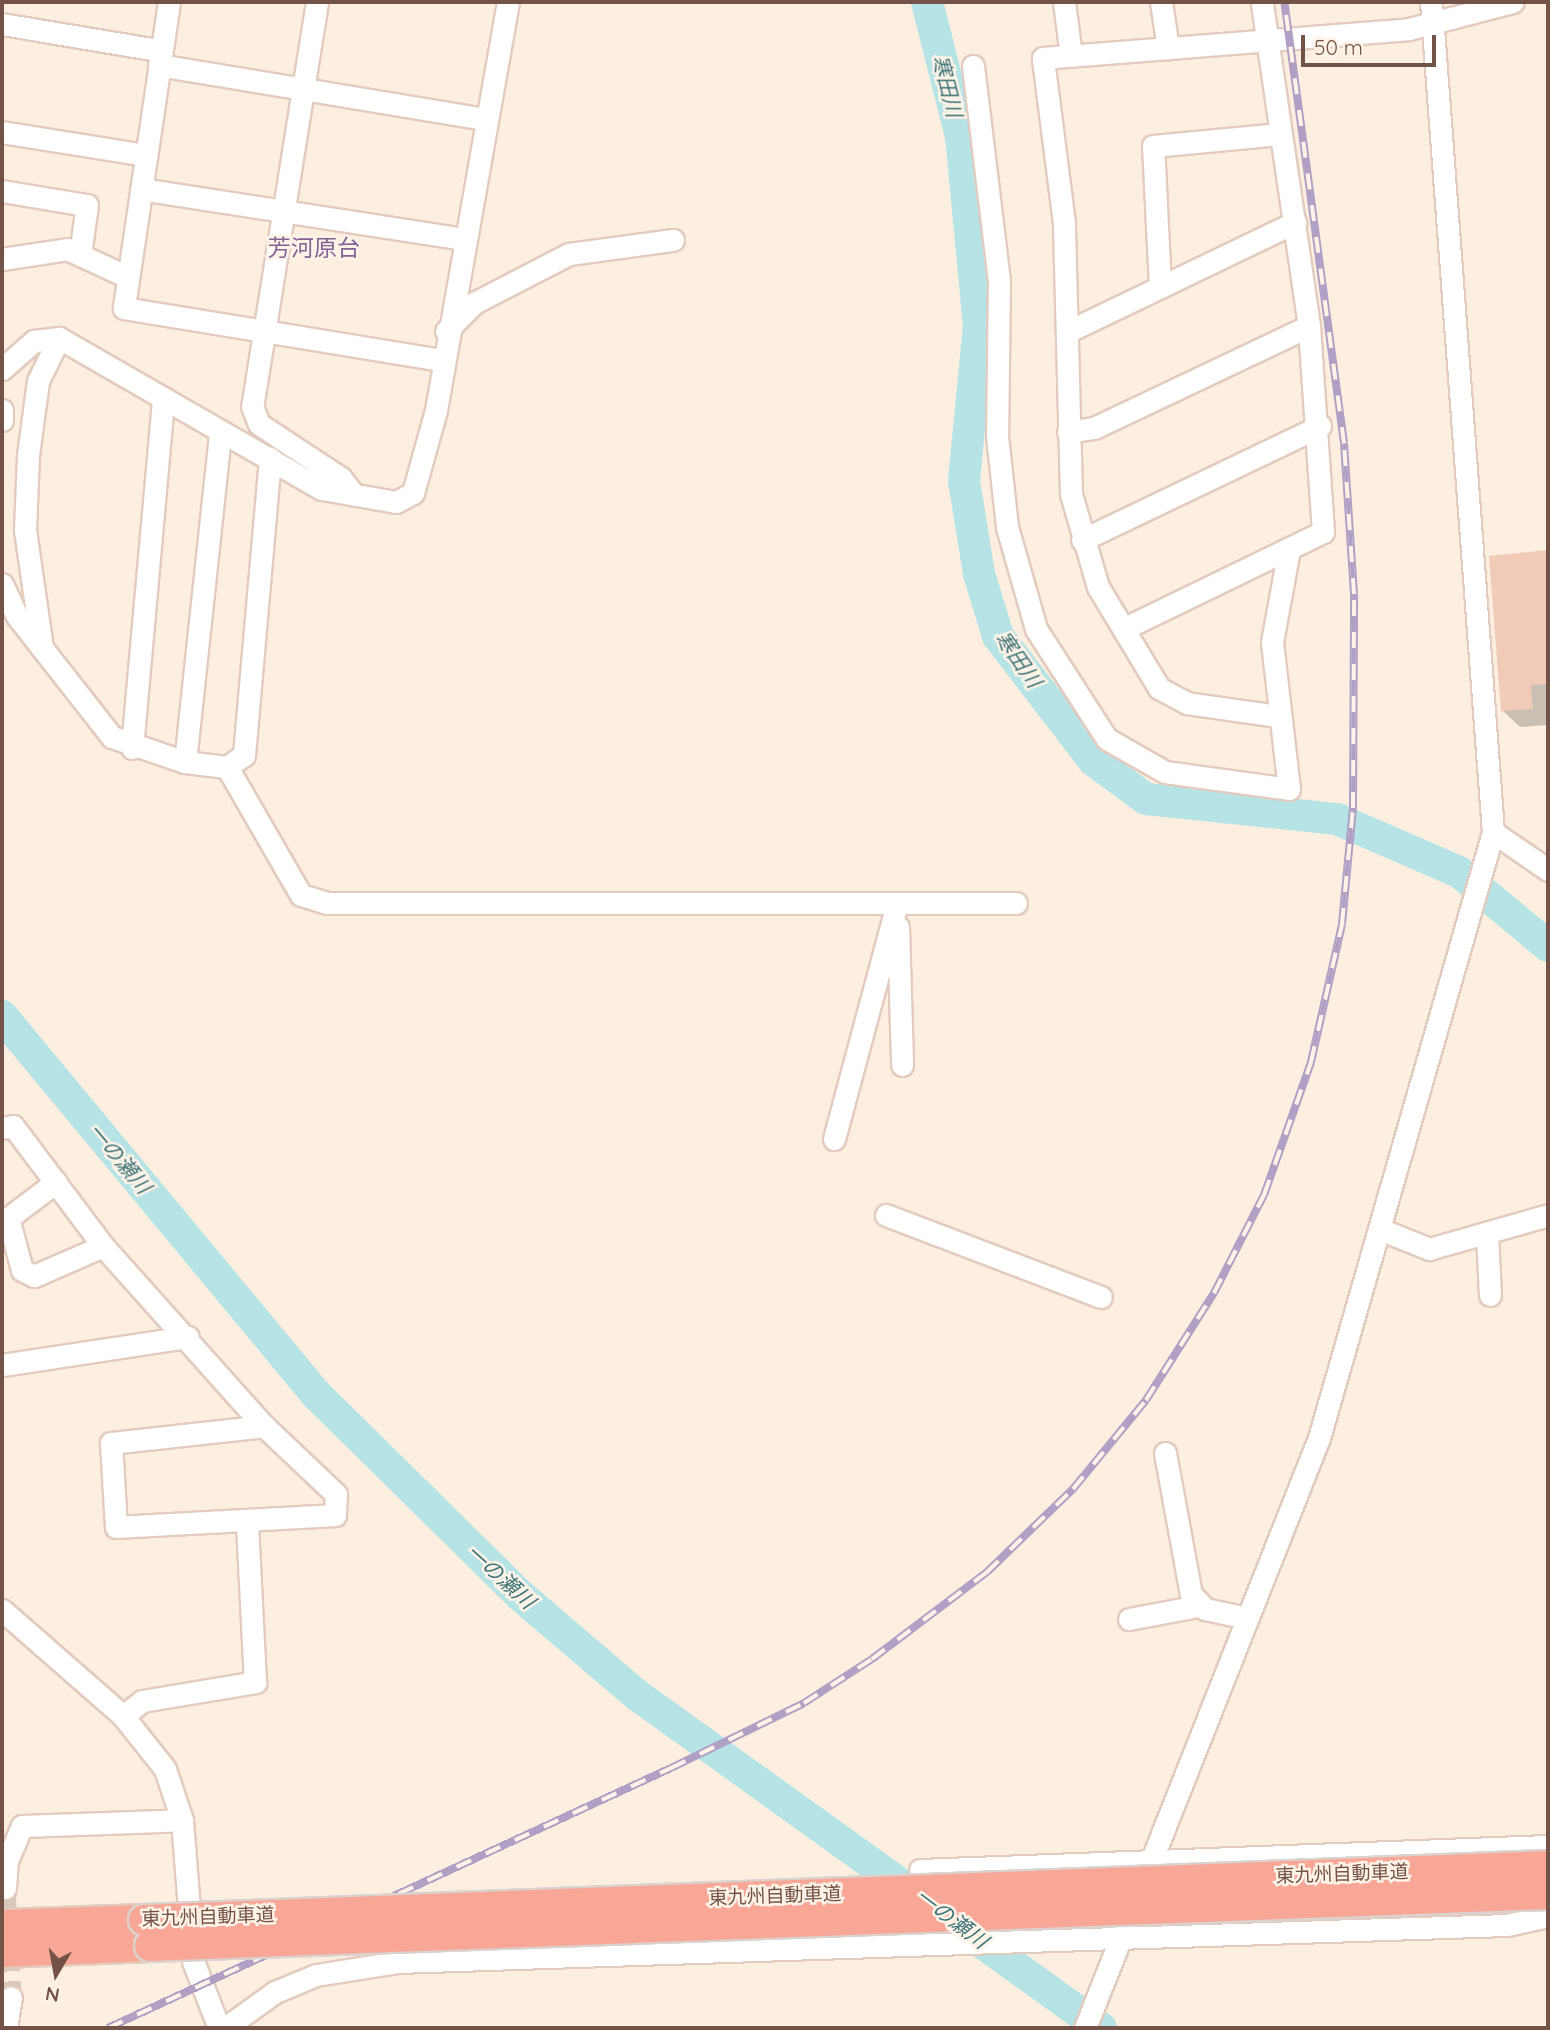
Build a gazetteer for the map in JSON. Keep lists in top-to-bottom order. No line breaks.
{"streets":{"highway":["東九州自動車道"]},"districts":["芳河原台"],"water":["寒田川","一の瀬川"],"scale_bar":"50 m","north":"bottom"}
